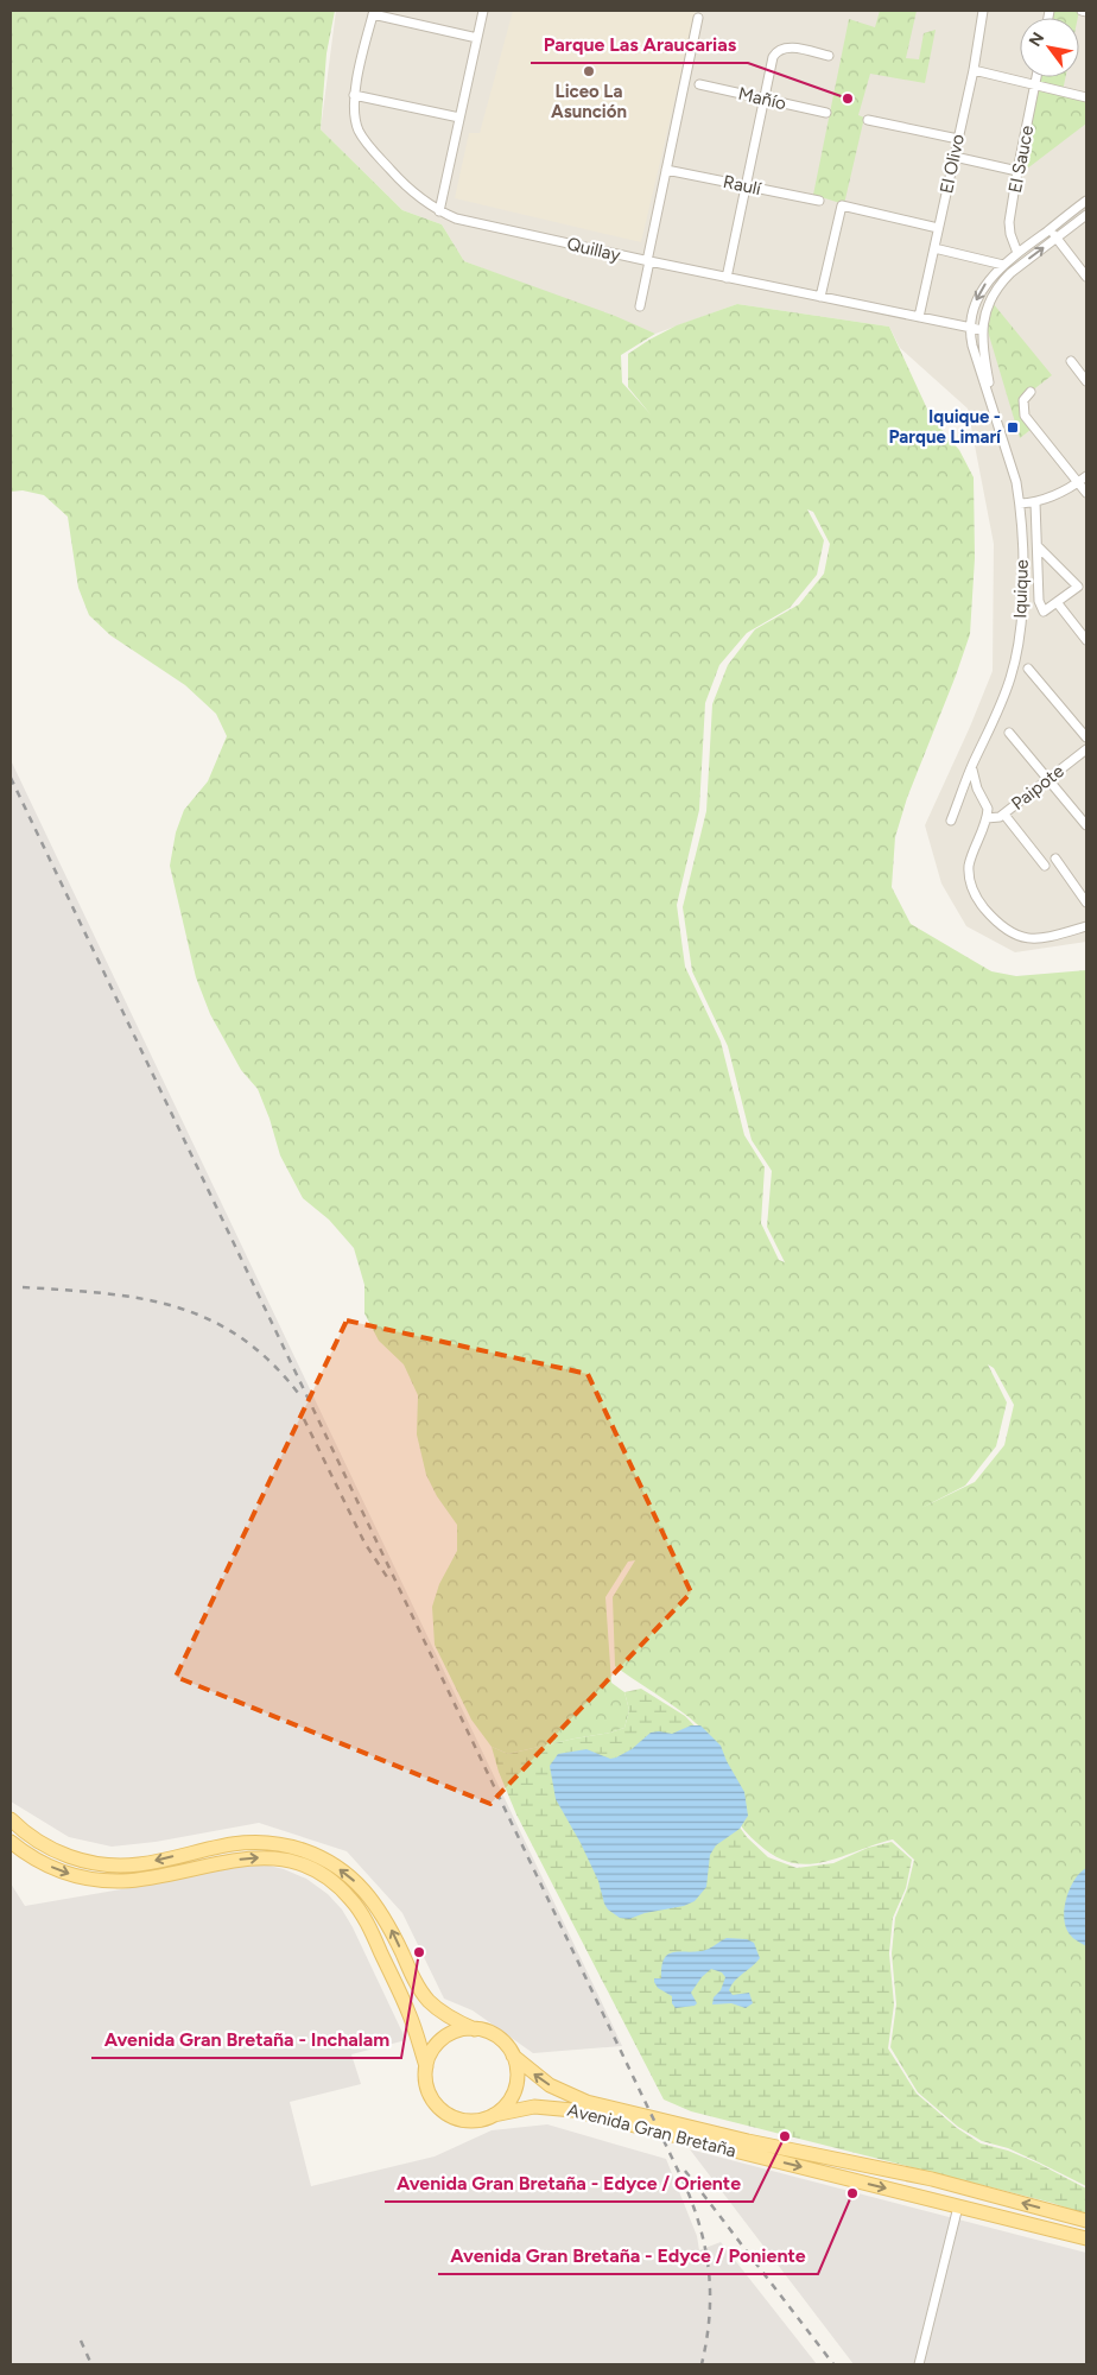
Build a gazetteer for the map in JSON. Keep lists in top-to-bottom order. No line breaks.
{"streets":{"main road":["Avenida Gran Bretaña"],"street":["Mañío","El Sauce","El Olivo","Raulí","Quillay","Iquique","Paipote"]},"crossings":[["El Olivo","Quillay"]],"places":{"other":["Liceo La Asunción","Parque Las Araucarias","Avenida Gran Bretaña - Inchalam","Avenida Gran Bretaña - Edyce / Oriente","Avenida Gran Bretaña - Edyce / Poniente"],"transit":["Iquique - Parque Limarí"]},"north":"top left"}
